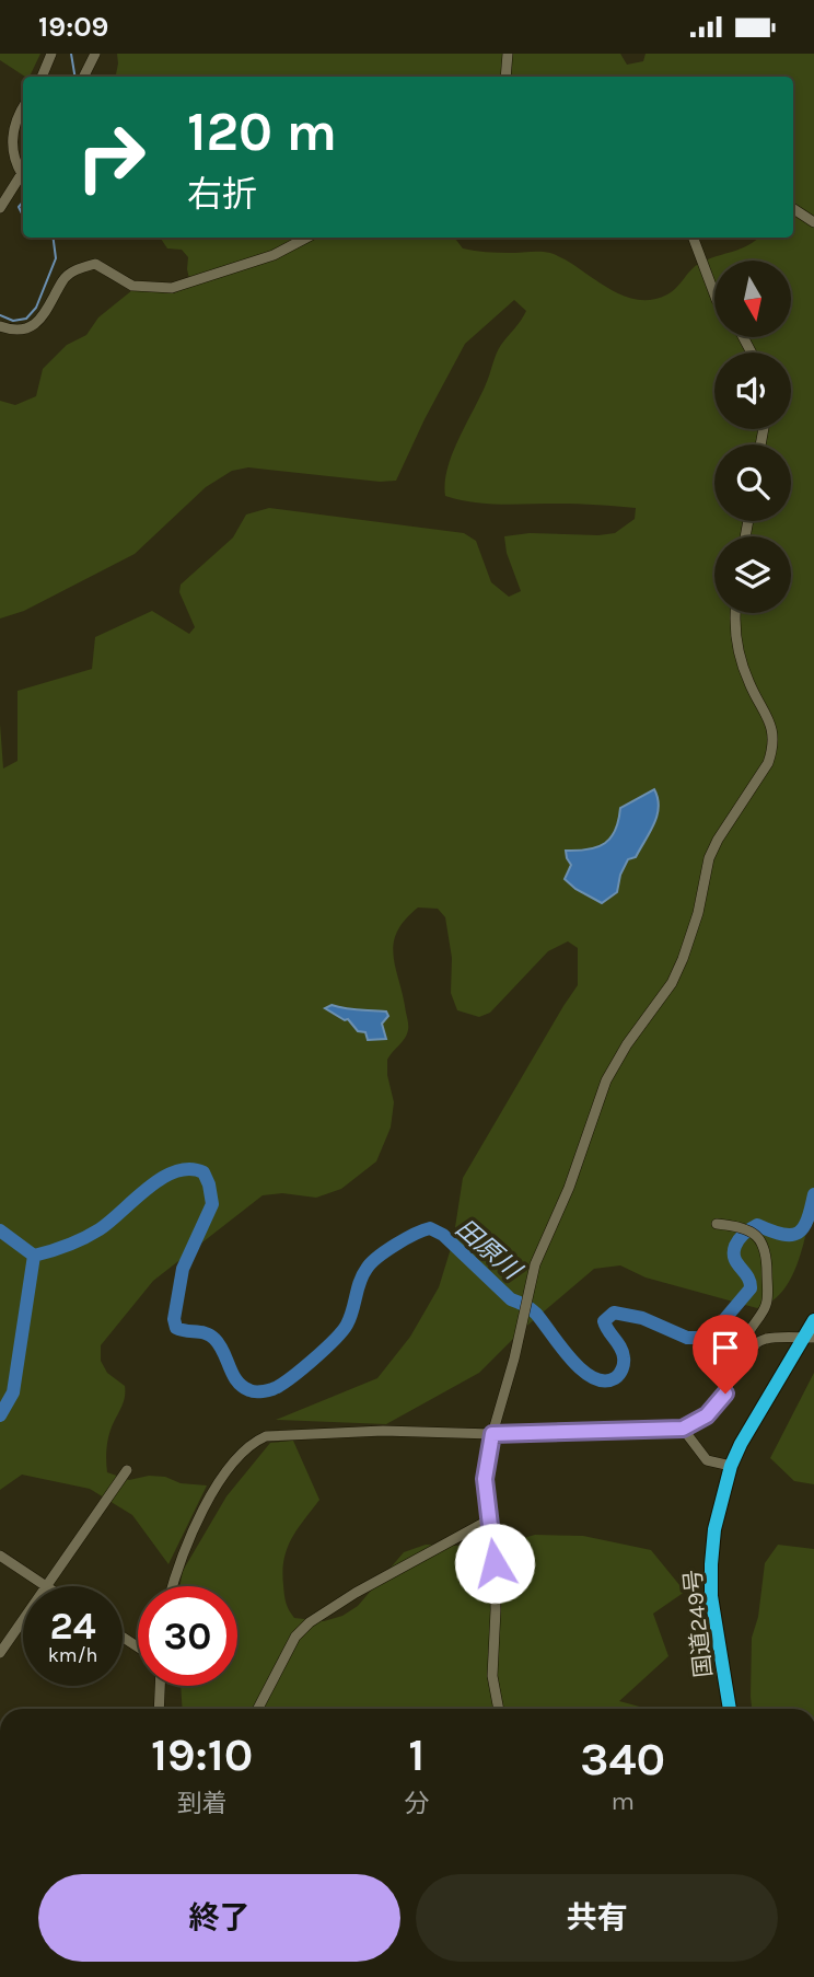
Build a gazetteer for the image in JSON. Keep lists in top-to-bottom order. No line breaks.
{"streets":{"highway":["国道249号"]},"water":["田原川"],"north":"bottom","page":{"status":"19:09","turn":["120 m","右折"],"speed":"24 km/h","limit":"30","eta":["19:10","到着","1","分","340","m"],"buttons":["終了","共有"]}}
